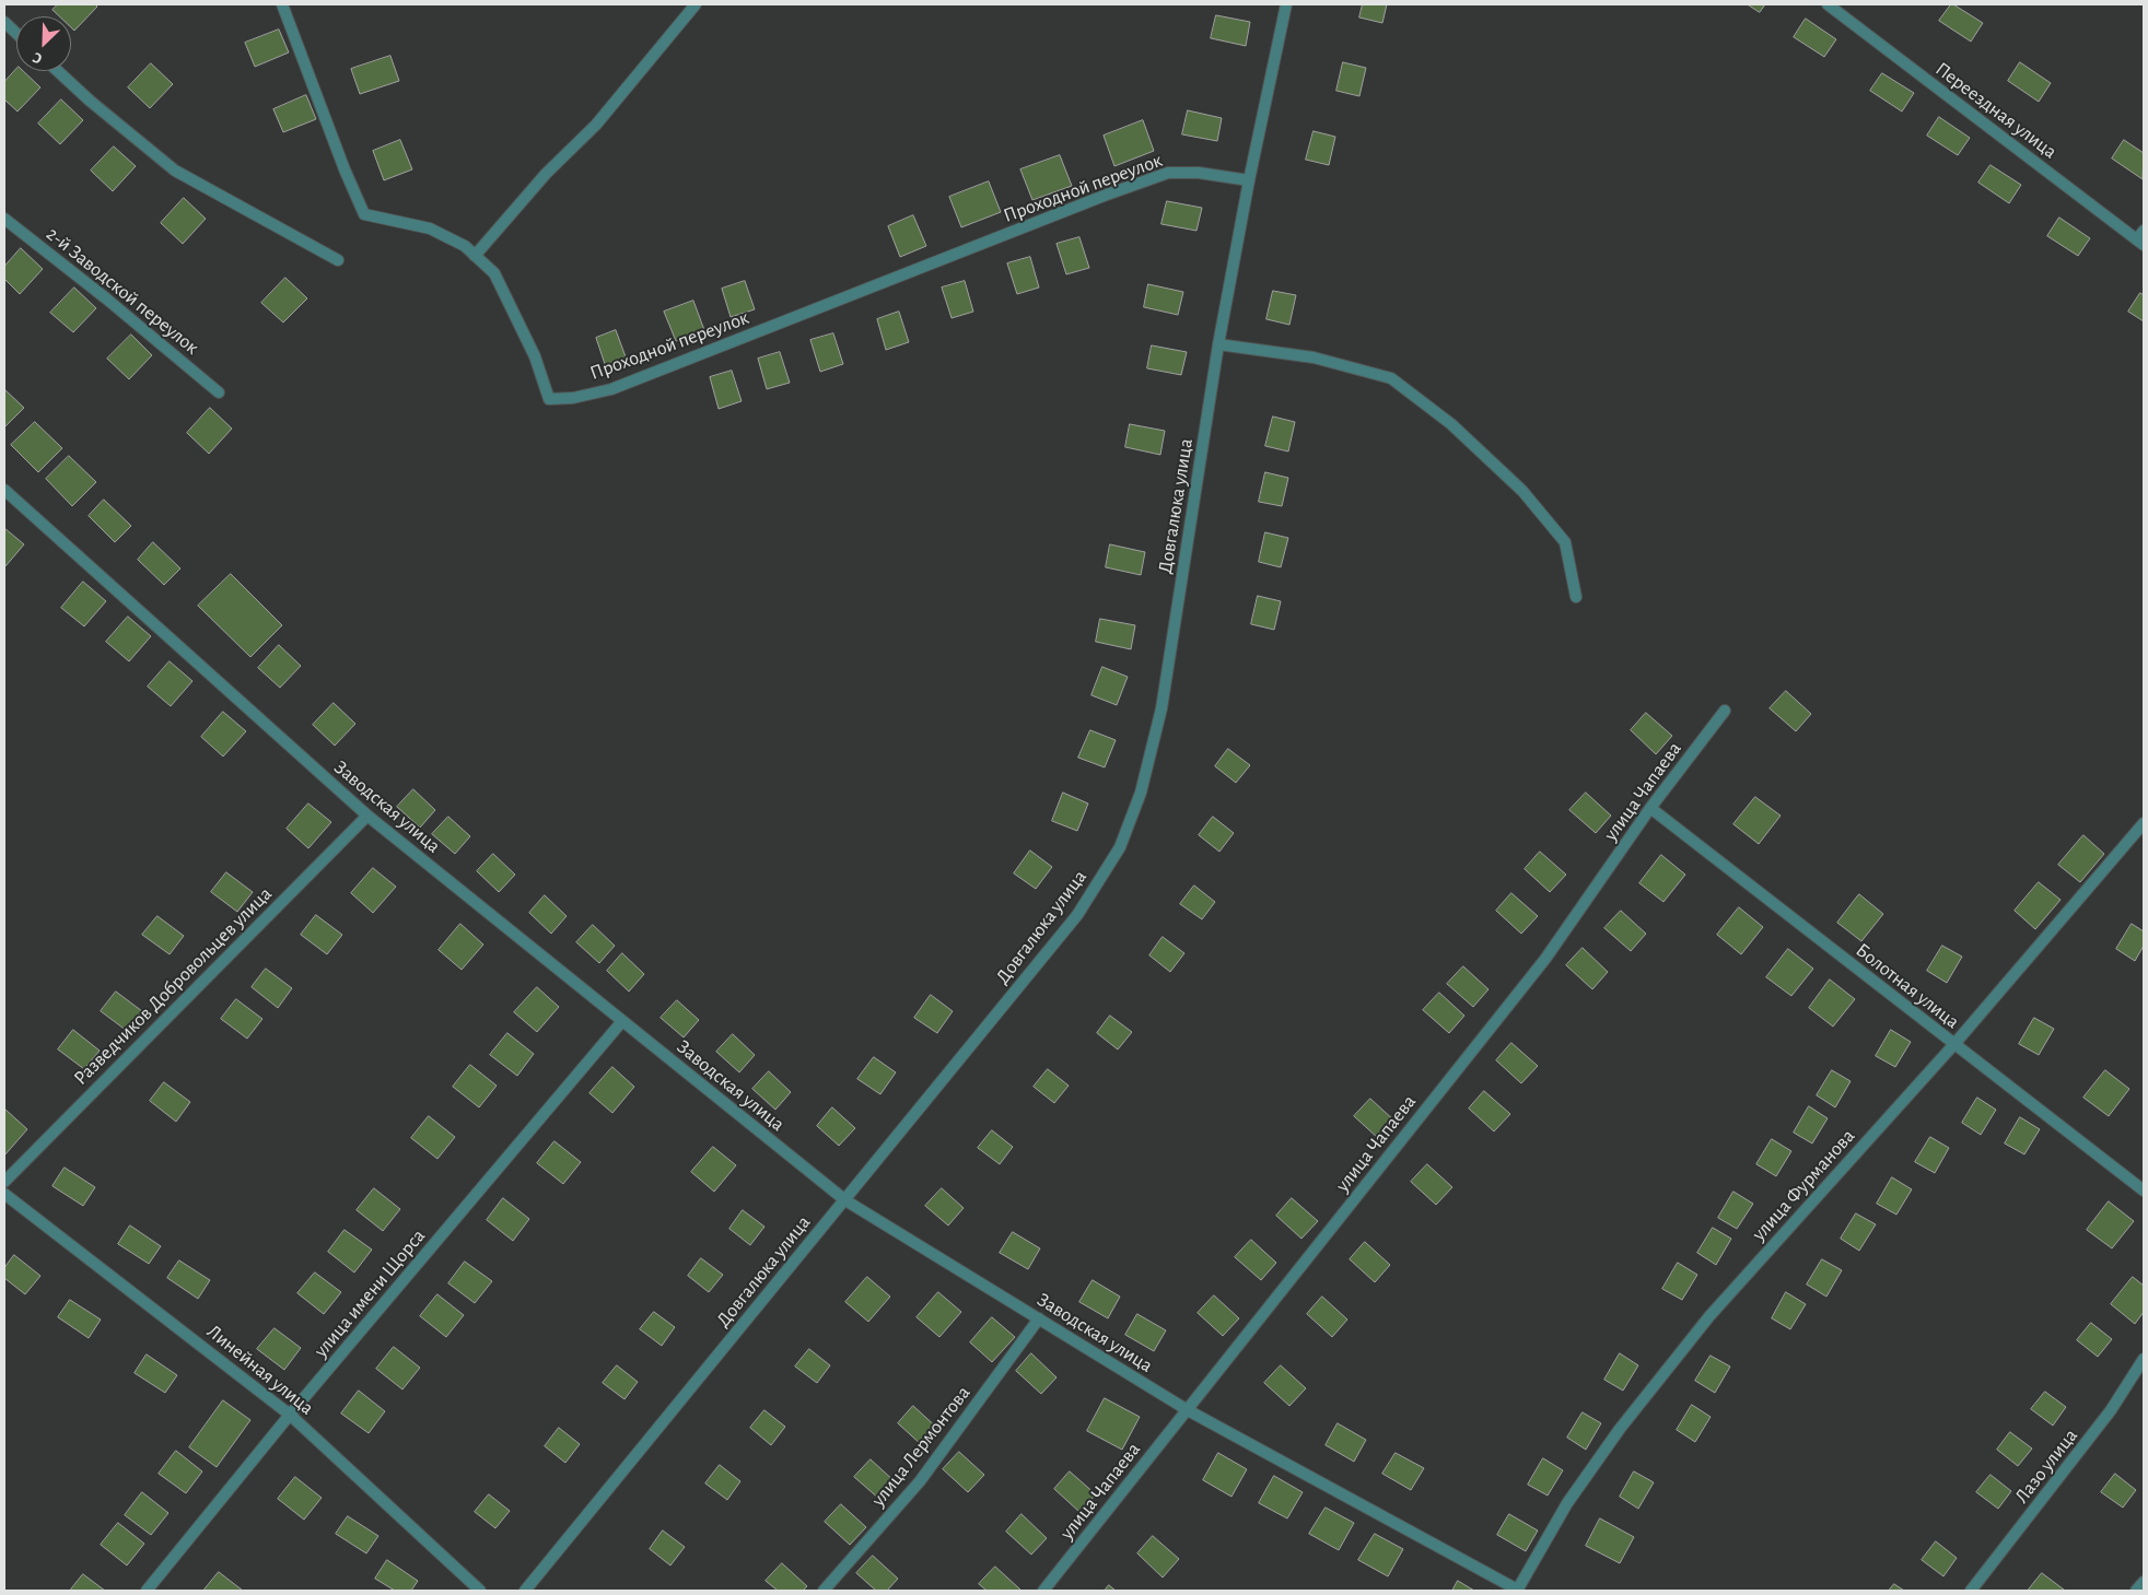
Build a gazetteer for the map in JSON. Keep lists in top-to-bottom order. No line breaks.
{"streets":{"street":["Переездная улица","Проходной переулок","2-й Заводской переулок","Довгалюка улица","улица Чапаева","Заводская улица","Разведчиков Добровольцев улица","Болотная улица","улица Фурманова","улица имени Щорса","Линейная улица","улица Лермонтова","Лазо улица"]},"crossings":[["Проходной переулок","Довгалюка улица"],["Довгалюка улица","Заводская улица"],["улица Чапаева","Заводская улица"],["улица Чапаева","Болотная улица"],["Заводская улица","Разведчиков Добровольцев улица"],["Заводская улица","улица Фурманова"],["Заводская улица","улица имени Щорса"],["Заводская улица","улица Лермонтова"],["Болотная улица","улица Фурманова"],["улица имени Щорса","Линейная улица"]],"north":"bottom left"}
